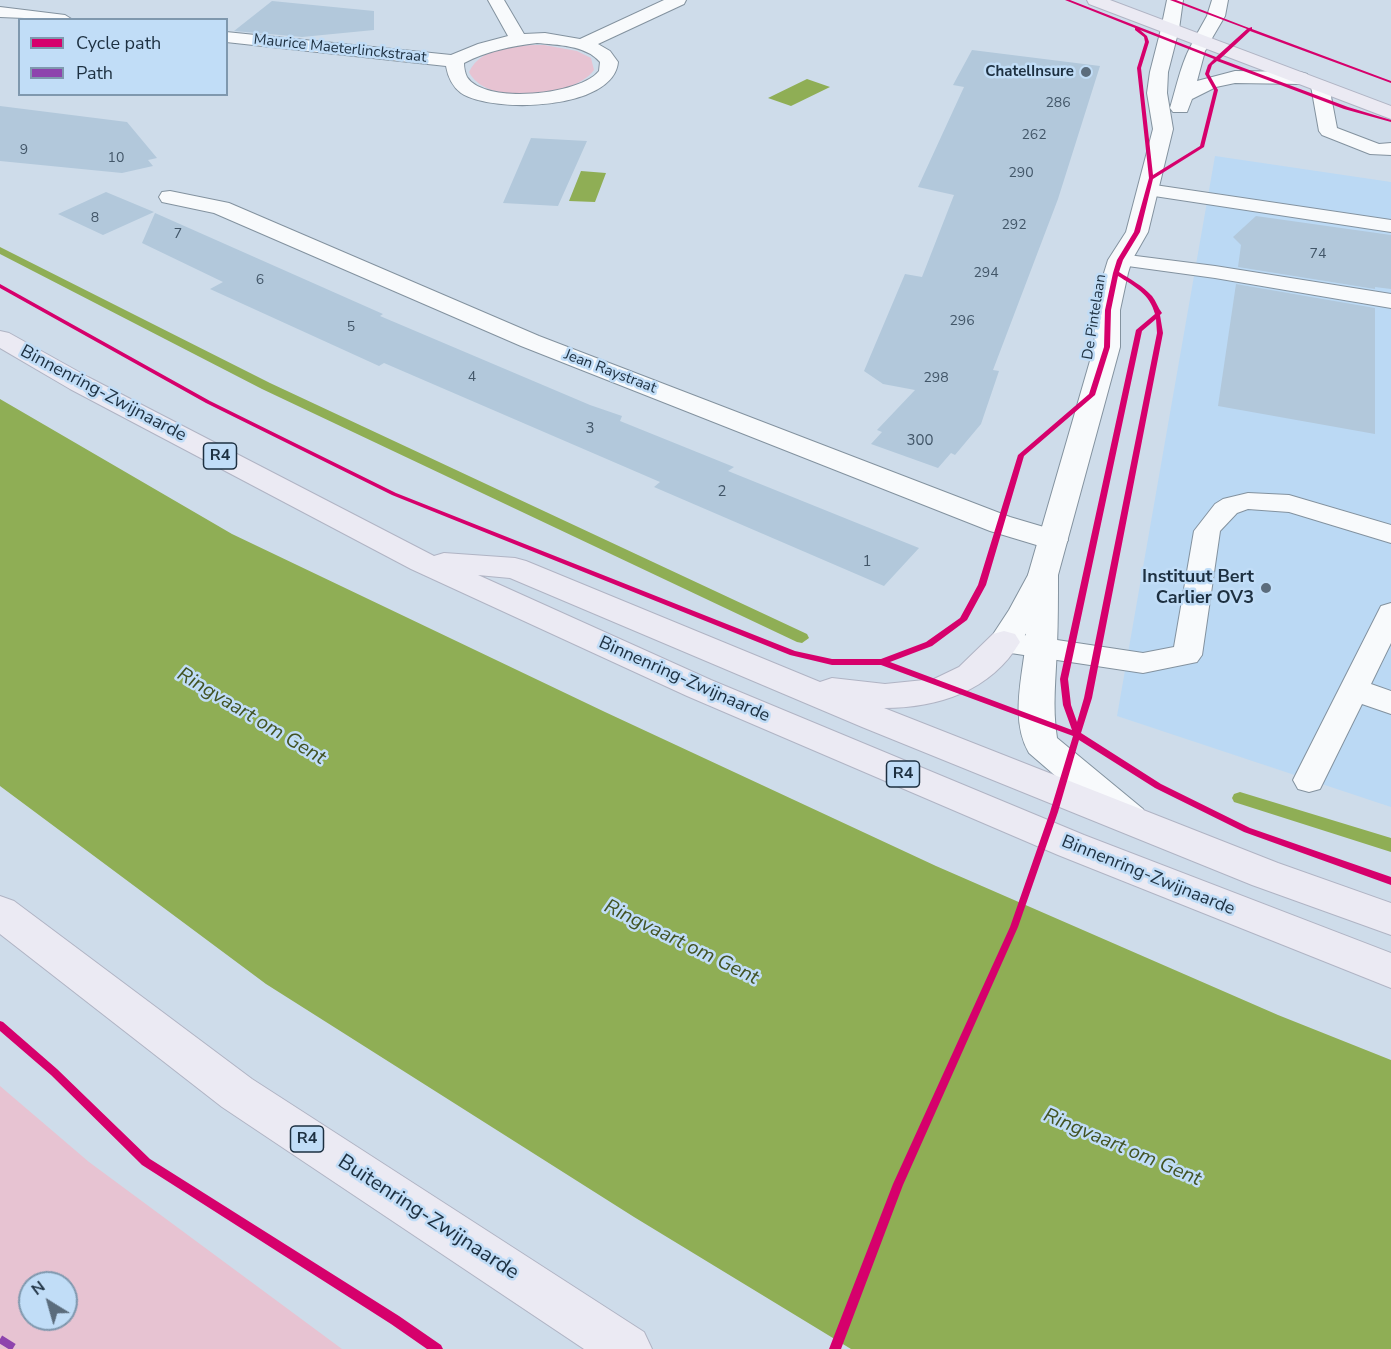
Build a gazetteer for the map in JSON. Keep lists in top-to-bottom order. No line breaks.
{"streets":{"highway":["Binnenring-Zwijnaarde","R4","Buitenring-Zwijnaarde"],"street":["Maurice Maeterlinckstraat","De Pintelaan","Jean Raystraat"]},"crossings":[["De Pintelaan","Jean Raystraat"],["De Pintelaan","R4"],["Binnenring-Zwijnaarde","R4"]],"water":["Ringvaart om Gent"],"places":["ChatelInsure","Instituut Bert Carlier OV3"],"house_numbers":["286","262","9","10","290","8","292","7","74","294","6","296","5","4","298","3","300","2","1"],"legend":["Cycle path","Path"],"north":"top left"}
